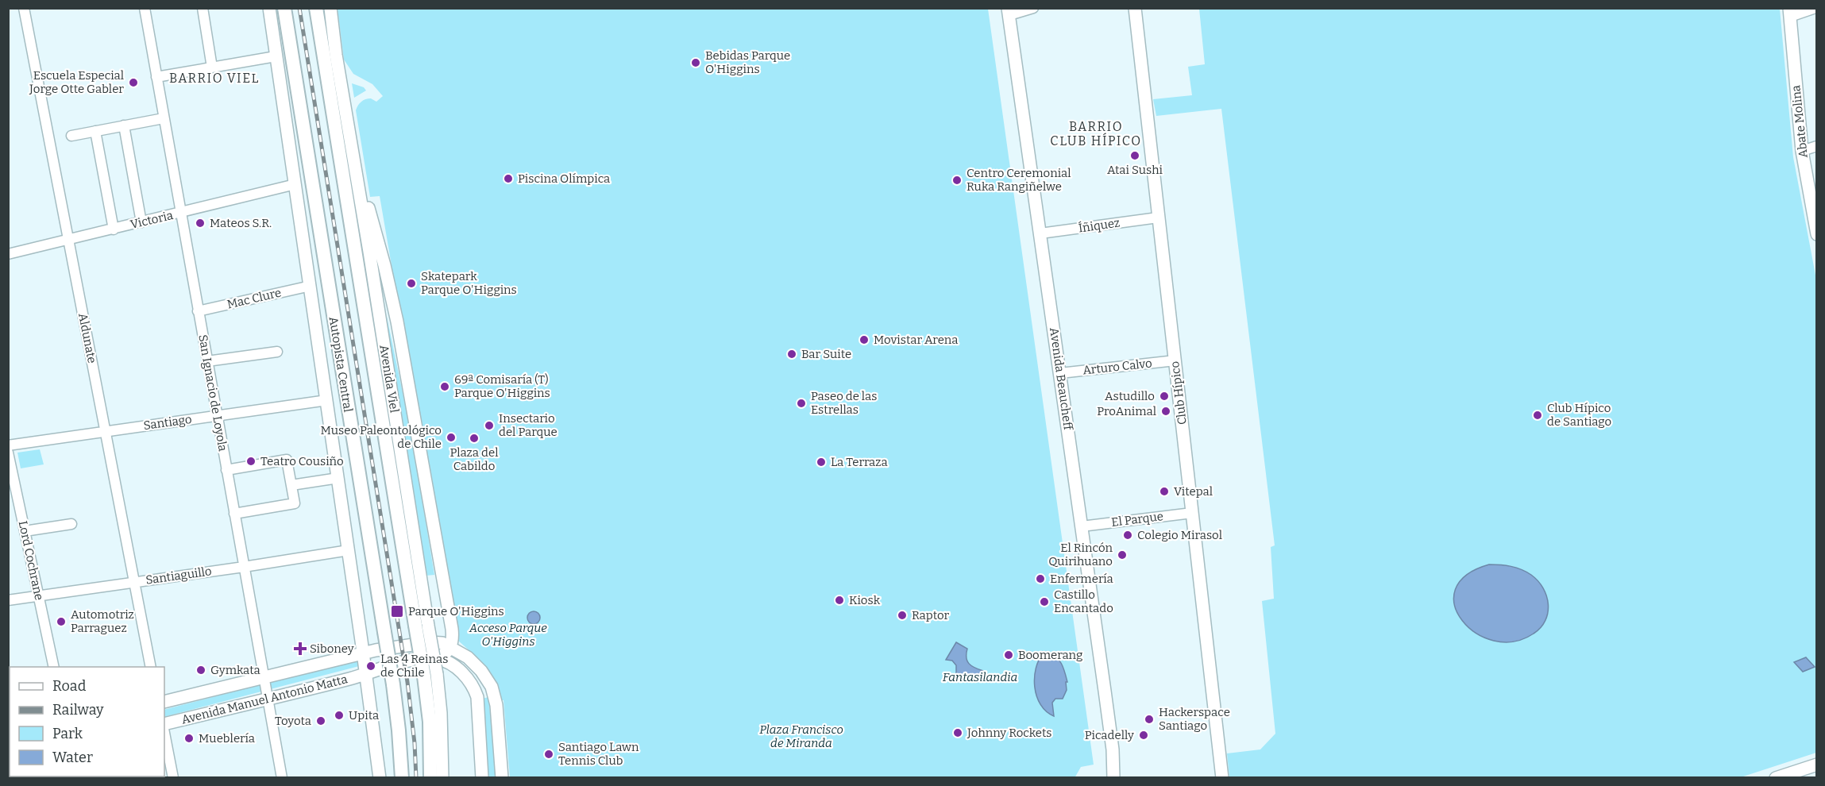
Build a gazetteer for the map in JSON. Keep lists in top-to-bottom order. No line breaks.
{"streets":{"highway":["Autopista Central"],"main road":["Abate Molina","Avenida Viel","Avenida Beaucheff","Club Hípico","Avenida Manuel Antonio Matta"],"street":["Victoria","Íñiquez","Mac Clure","Aldunate","Arturo Calvo","San Ignacio de Loyola","Santiago","El Parque","Lord Cochrane","Santiaguillo"]},"crossings":[["Victoria","Aldunate"],["Victoria","San Ignacio de Loyola"],["Íñiquez","Avenida Beaucheff"],["Íñiquez","Club Hípico"],["Mac Clure","San Ignacio de Loyola"],["Aldunate","Santiago"],["Aldunate","Santiaguillo"],["Arturo Calvo","Avenida Beaucheff"],["Arturo Calvo","Club Hípico"],["Avenida Beaucheff","El Parque"],["San Ignacio de Loyola","Santiago"],["San Ignacio de Loyola","Santiaguillo"],["San Ignacio de Loyola","Avenida Manuel Antonio Matta"],["Club Hípico","El Parque"],["Lord Cochrane","Santiaguillo"]],"districts":["BARRIO VIEL","BARRIO CLUB HÍPICO"],"parks":["Acceso Parque O'Higgins","Fantasilandia","Plaza Francisco de Miranda"],"places":{"other":["Bebidas Parque O'Higgins","Escuela Especial Jorge Otte Gabler","Atai Sushi","Piscina Olímpica","Centro Ceremonial Ruka Rangiñelwe","Mateos S.R.","Skatepark Parque O'Higgins","Movistar Arena","Bar Suite","69ª Comisaría (T) Parque O'Higgins","Astudillo","Paseo de las Estrellas","ProAnimal","Club Hípico de Santiago","Insectario del Parque","Museo Paleontológico de Chile","Plaza del Cabildo","Teatro Cousiño","La Terraza","Vitepal","Colegio Mirasol","El Rincón Quirihuano","Enfermería","Kiosk","Castillo Encantado","Raptor","Automotriz Parraguez","Boomerang","Las 4 Reinas de Chile","Gymkata","Upita","Hackerspace Santiago","Toyota","Johnny Rockets","Picadelly","Mueblería","Santiago Lawn Tennis Club"],"transit":["Parque O'Higgins"],"health":["Siboney"]},"legend":["Road","Railway","Park","Water"]}
